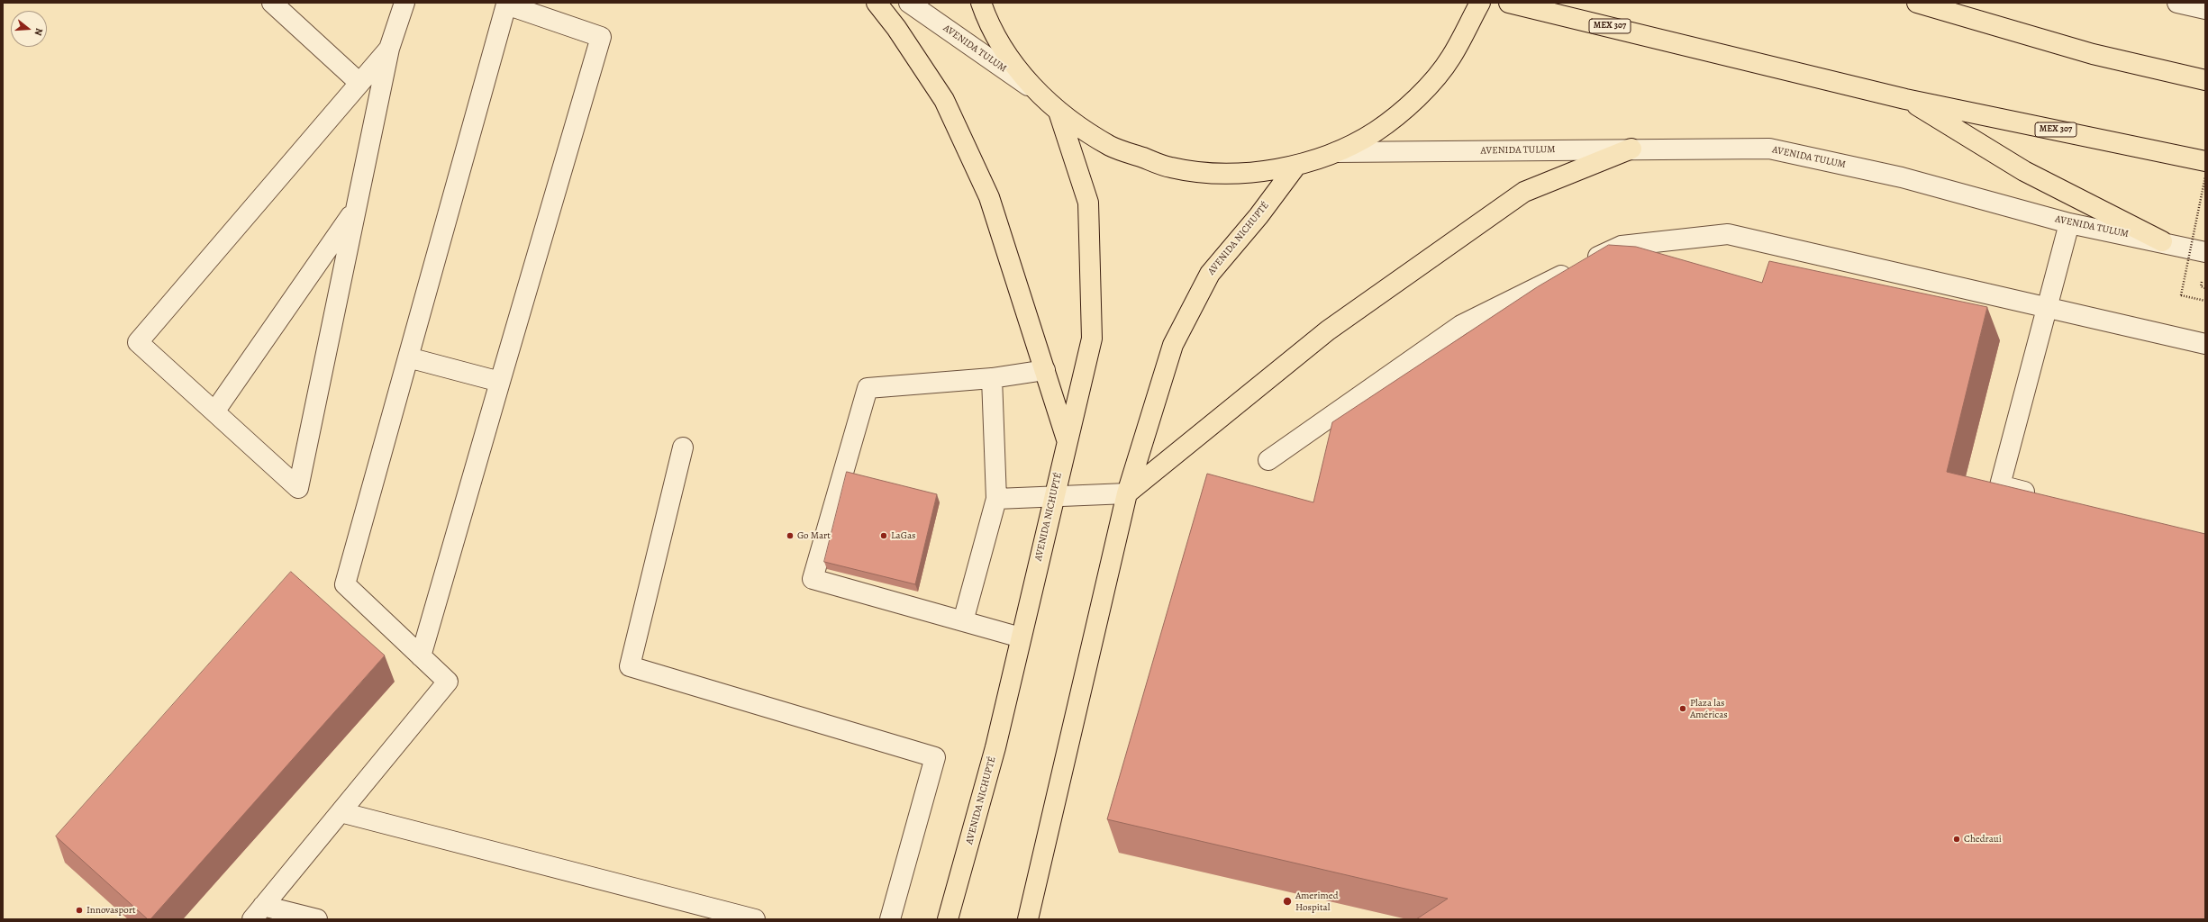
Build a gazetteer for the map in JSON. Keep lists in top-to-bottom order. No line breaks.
{"streets":{"main road":["MEX 307","AVENIDA NICHUPTÉ"],"street":["AVENIDA TULUM"]},"places":["Go Mart","LaGas","Plaza las Américas","Chedraui","Amerimed Hospital","Innovasport"],"north":"right"}
